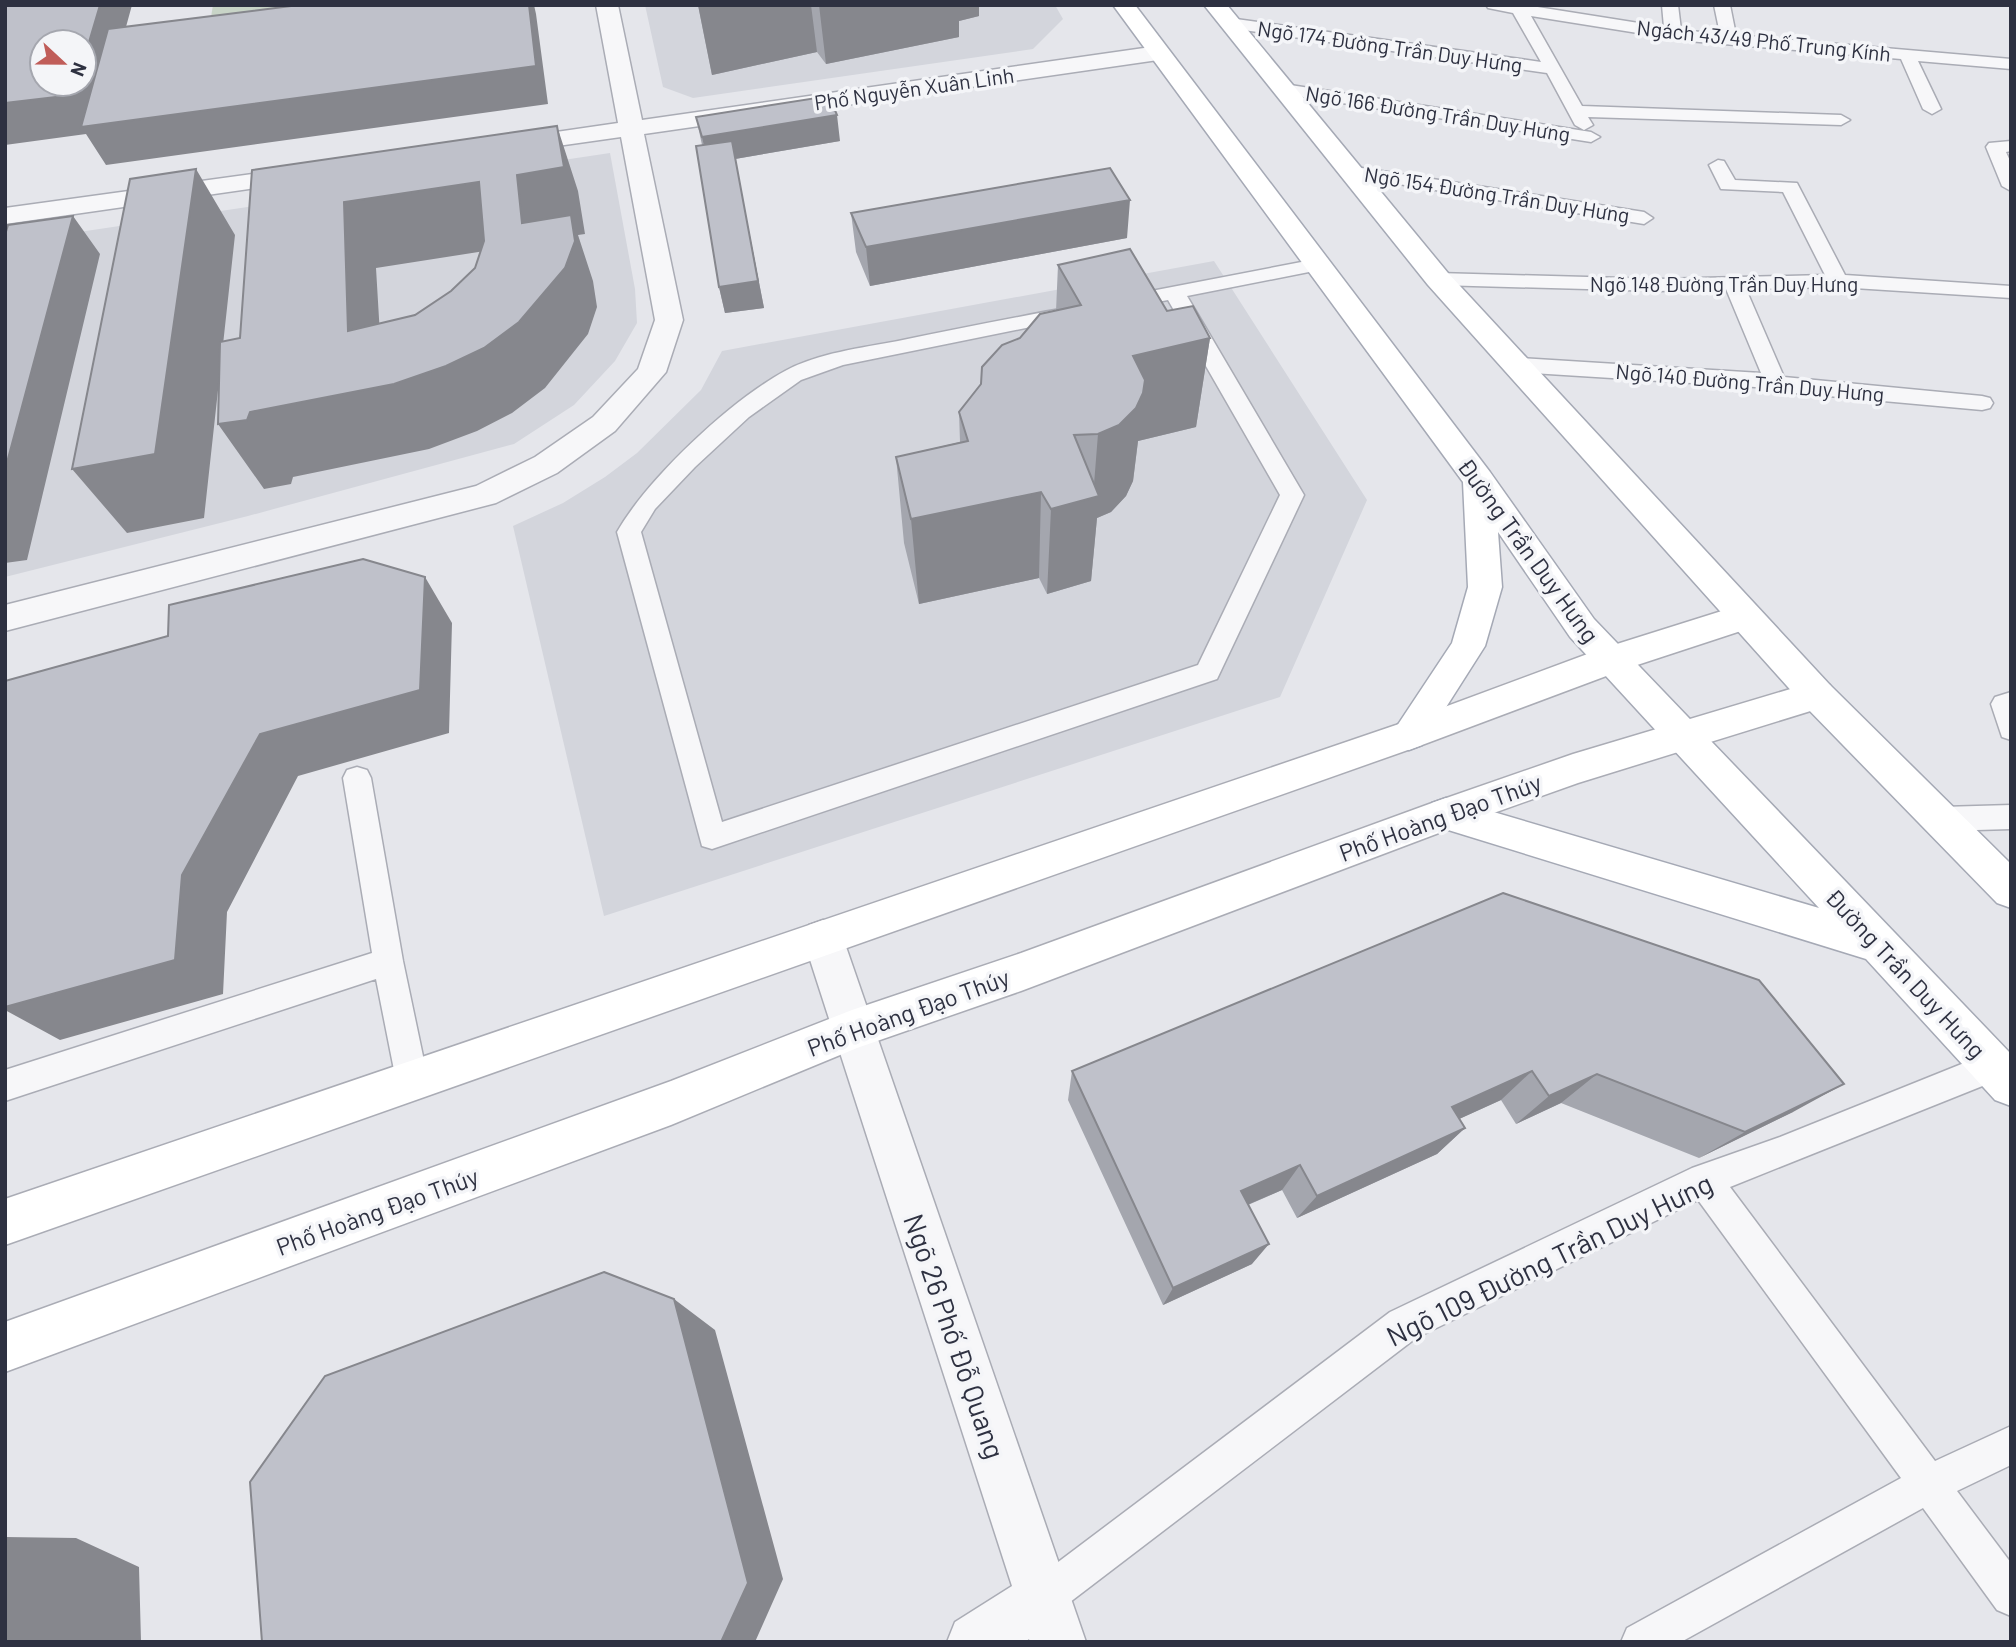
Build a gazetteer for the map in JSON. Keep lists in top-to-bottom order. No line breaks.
{"streets":{"main road":["Đường Trần Duy Hưng","Phố Hoàng Đạo Thúy"],"street":["Phố Nguyễn Xuân Linh","Ngõ 26 Phố Đỗ Quang"],"lane":["Ngách 43/49 Phố Trung Kính","Ngõ 174 Đường Trần Duy Hưng","Ngõ 166 Đường Trần Duy Hưng","Ngõ 154 Đường Trần Duy Hưng","Ngõ 148 Đường Trần Duy Hưng","Ngõ 140 Đường Trần Duy Hưng","Ngõ 109 Đường Trần Duy Hưng"]},"crossings":[["Phố Nguyễn Xuân Linh","Đường Trần Duy Hưng"],["Đường Trần Duy Hưng","Phố Hoàng Đạo Thúy"],["Đường Trần Duy Hưng","Ngõ 109 Đường Trần Duy Hưng"],["Phố Hoàng Đạo Thúy","Ngõ 26 Phố Đỗ Quang"],["Ngõ 109 Đường Trần Duy Hưng","Ngõ 26 Phố Đỗ Quang"]],"north":"right"}
